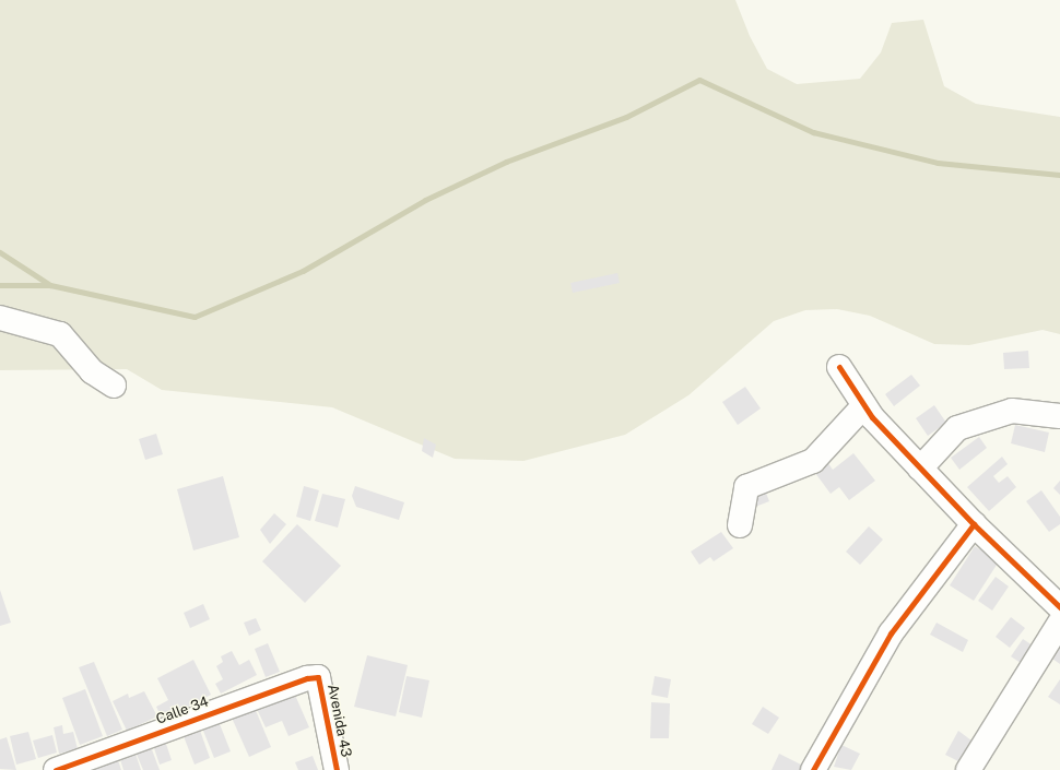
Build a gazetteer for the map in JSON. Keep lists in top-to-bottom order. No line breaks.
{"streets":{"street":["Calle 34","Avenida 43"]},"crossings":[["Calle 34","Avenida 43"]]}
